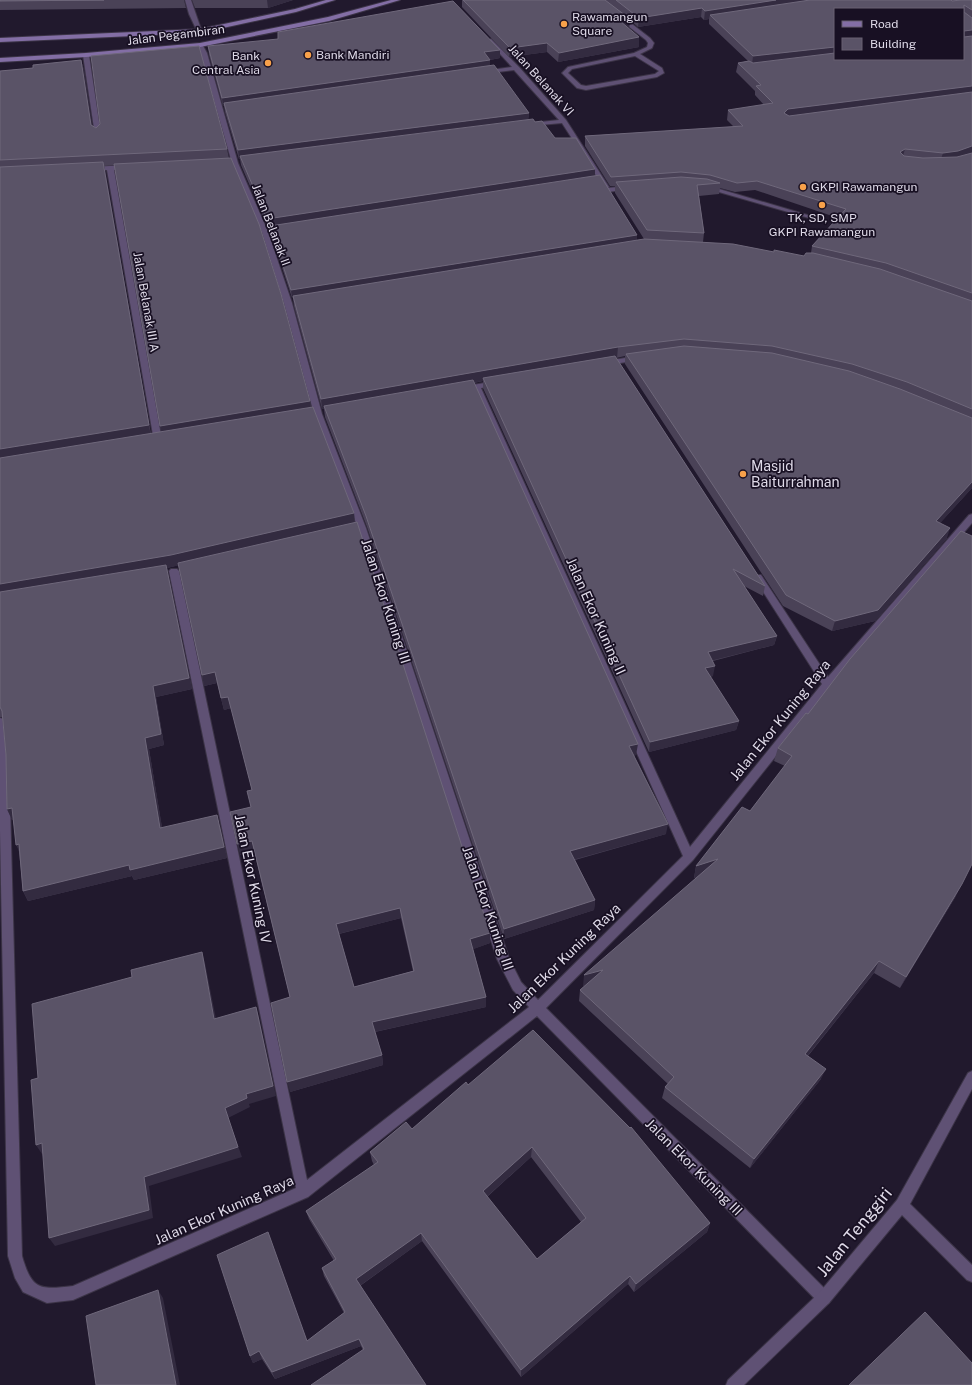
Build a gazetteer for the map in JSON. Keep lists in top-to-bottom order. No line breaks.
{"streets":{"main road":["Jalan Pegambiran"],"street":["Jalan Belanak VI","Jalan Belanak II","Jalan Belanak III A","Jalan Ekor Kuning III","Jalan Ekor Kuning II","Jalan Ekor Kuning Raya","Jalan Ekor Kuning IV","Jalan Tenggiri"]},"crossings":[["Jalan Pegambiran","Jalan Belanak II"],["Jalan Belanak II","Jalan Ekor Kuning III"],["Jalan Ekor Kuning III","Jalan Ekor Kuning Raya"],["Jalan Ekor Kuning III","Jalan Tenggiri"],["Jalan Ekor Kuning II","Jalan Ekor Kuning Raya"],["Jalan Ekor Kuning Raya","Jalan Ekor Kuning IV"]],"places":["Rawamangun Square","Bank Mandiri","Bank Central Asia","GKPI Rawamangun","TK, SD, SMP GKPI Rawamangun","Masjid Baiturrahman"],"legend":["Road","Building"]}
